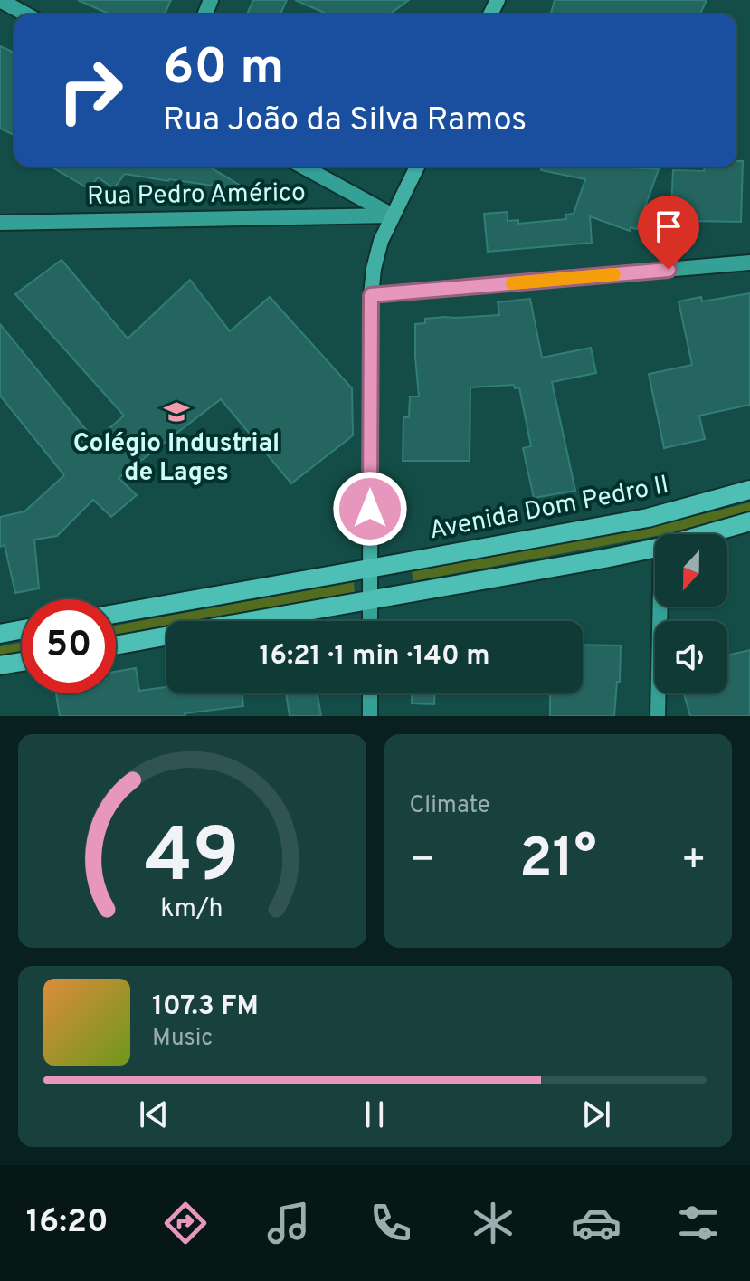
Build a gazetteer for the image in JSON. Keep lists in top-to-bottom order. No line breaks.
{"streets":{"main road":["Avenida Dom Pedro II"],"street":["Rua Pedro Américo"]},"places":{"school or university":["Colégio Industrial de Lages"]},"north":"bottom","page":{"turn":["60 m","Rua João da Silva Ramos"],"limit":"50","trip":"16:21 · 1 min · 140 m","tile":"Climate","heat":["−","21°","+"],"song":["107.3 FM","Music"],"tabs":"16:20","gauge":["49","km/h"]}}
